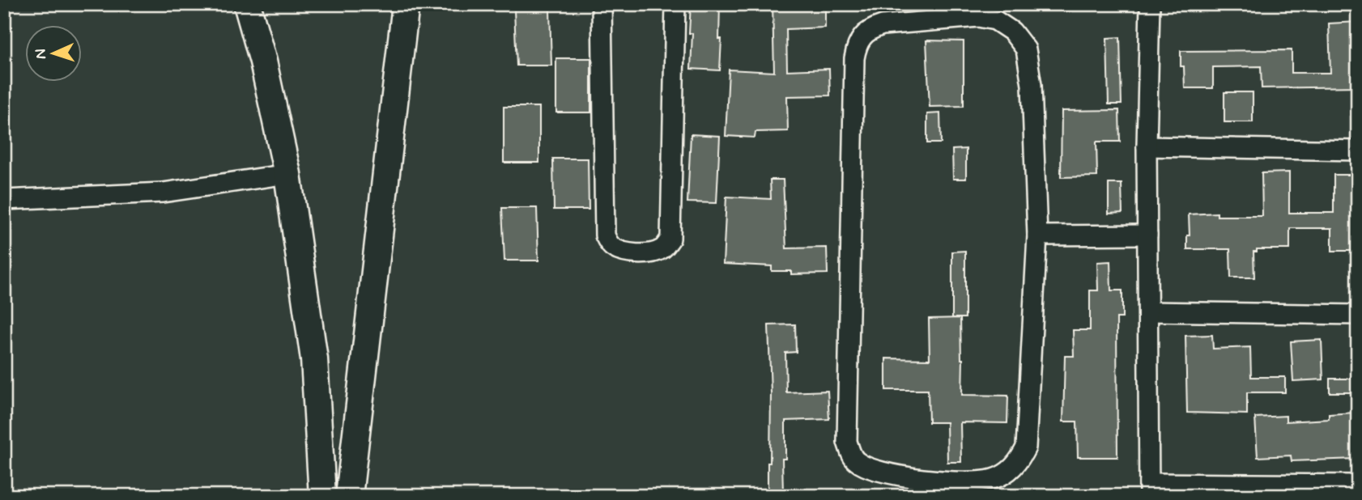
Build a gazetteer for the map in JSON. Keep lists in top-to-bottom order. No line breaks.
{"north":"left"}
